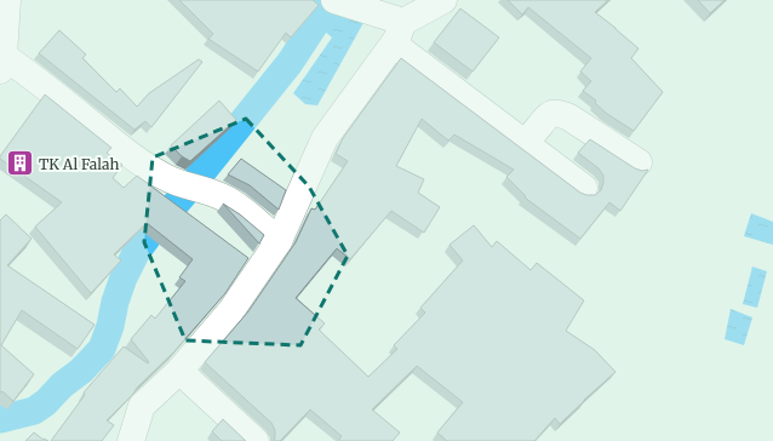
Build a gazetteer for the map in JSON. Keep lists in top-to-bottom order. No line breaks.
{"places":{"building":["TK Al Falah"]}}
